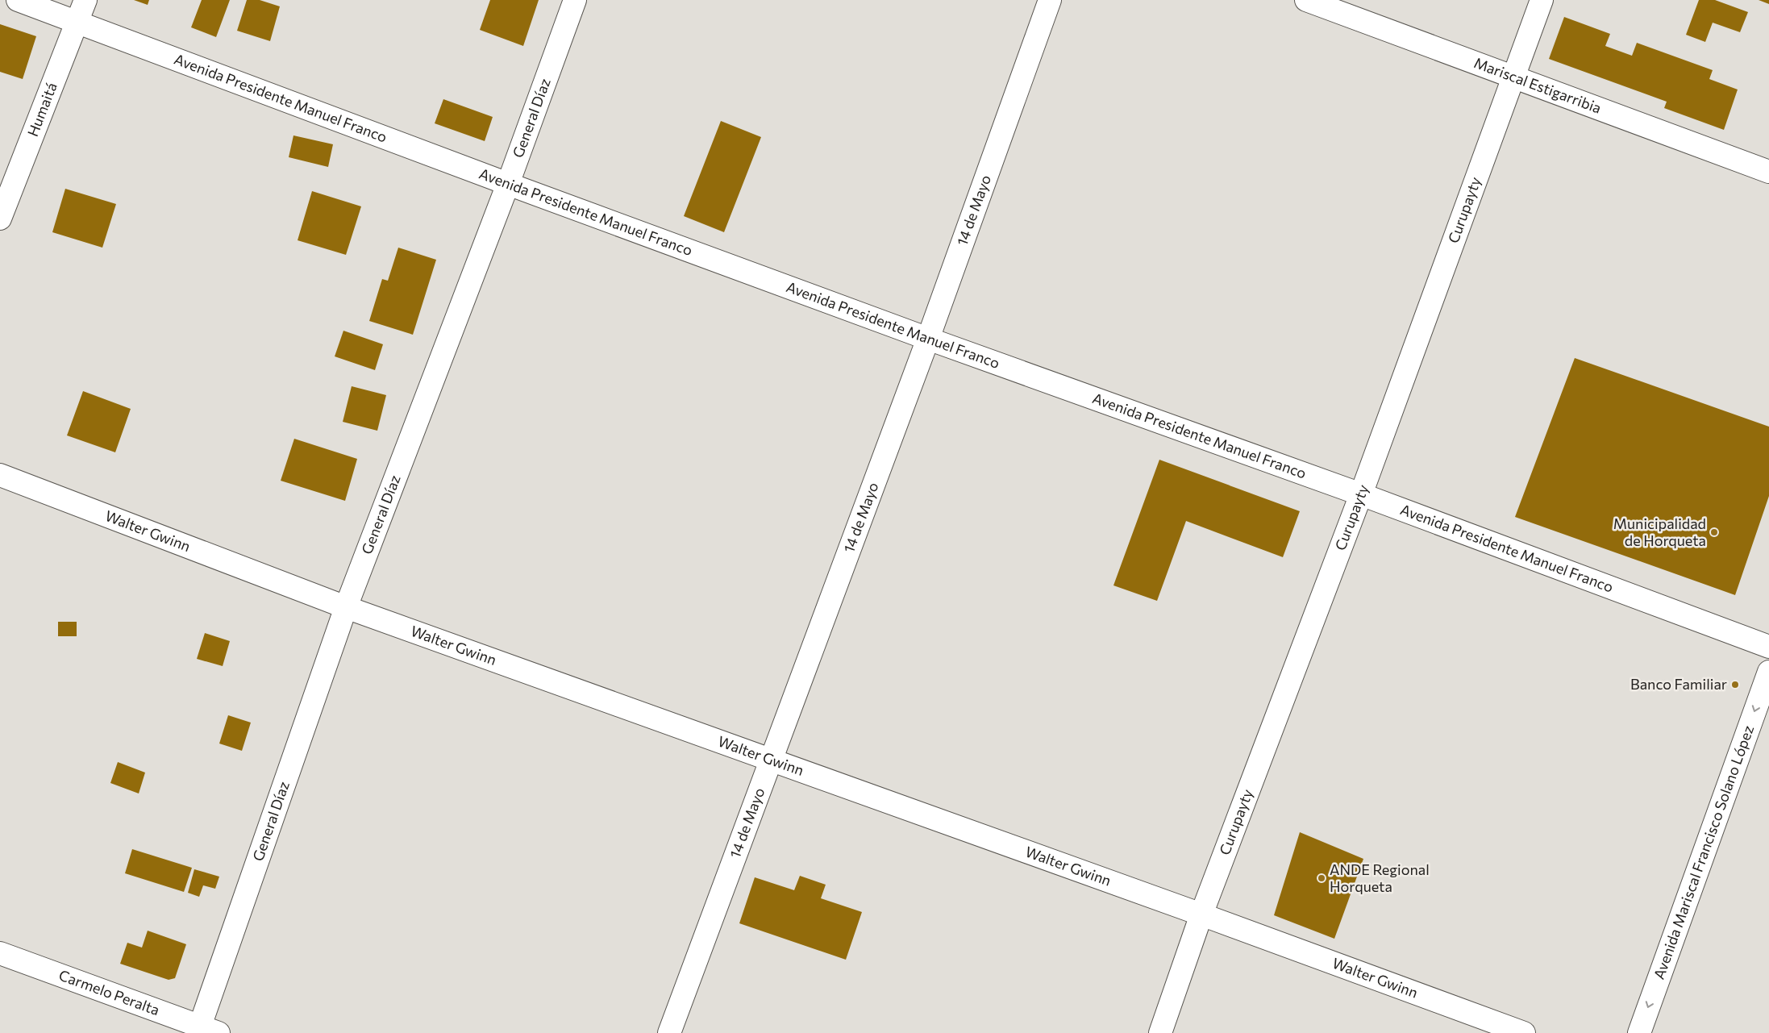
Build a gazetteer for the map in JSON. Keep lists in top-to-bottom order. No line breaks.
{"streets":{"street":["Mariscal Estigarribia","Avenida Presidente Manuel Franco","Humaitá","General Díaz","14 de Mayo","Curupayty","Walter Gwinn","Avenida Mariscal Francisco Solano López","Carmelo Peralta"]},"crossings":[["Mariscal Estigarribia","Curupayty"],["Avenida Presidente Manuel Franco","Humaitá"],["Avenida Presidente Manuel Franco","General Díaz"],["Avenida Presidente Manuel Franco","14 de Mayo"],["Avenida Presidente Manuel Franco","Curupayty"],["General Díaz","Walter Gwinn"],["General Díaz","Carmelo Peralta"],["14 de Mayo","Walter Gwinn"],["Curupayty","Walter Gwinn"]],"one_way":["Avenida Mariscal Francisco Solano López"],"places":["Municipalidad de Horqueta","Banco Familiar","ANDE Regional Horqueta"]}
